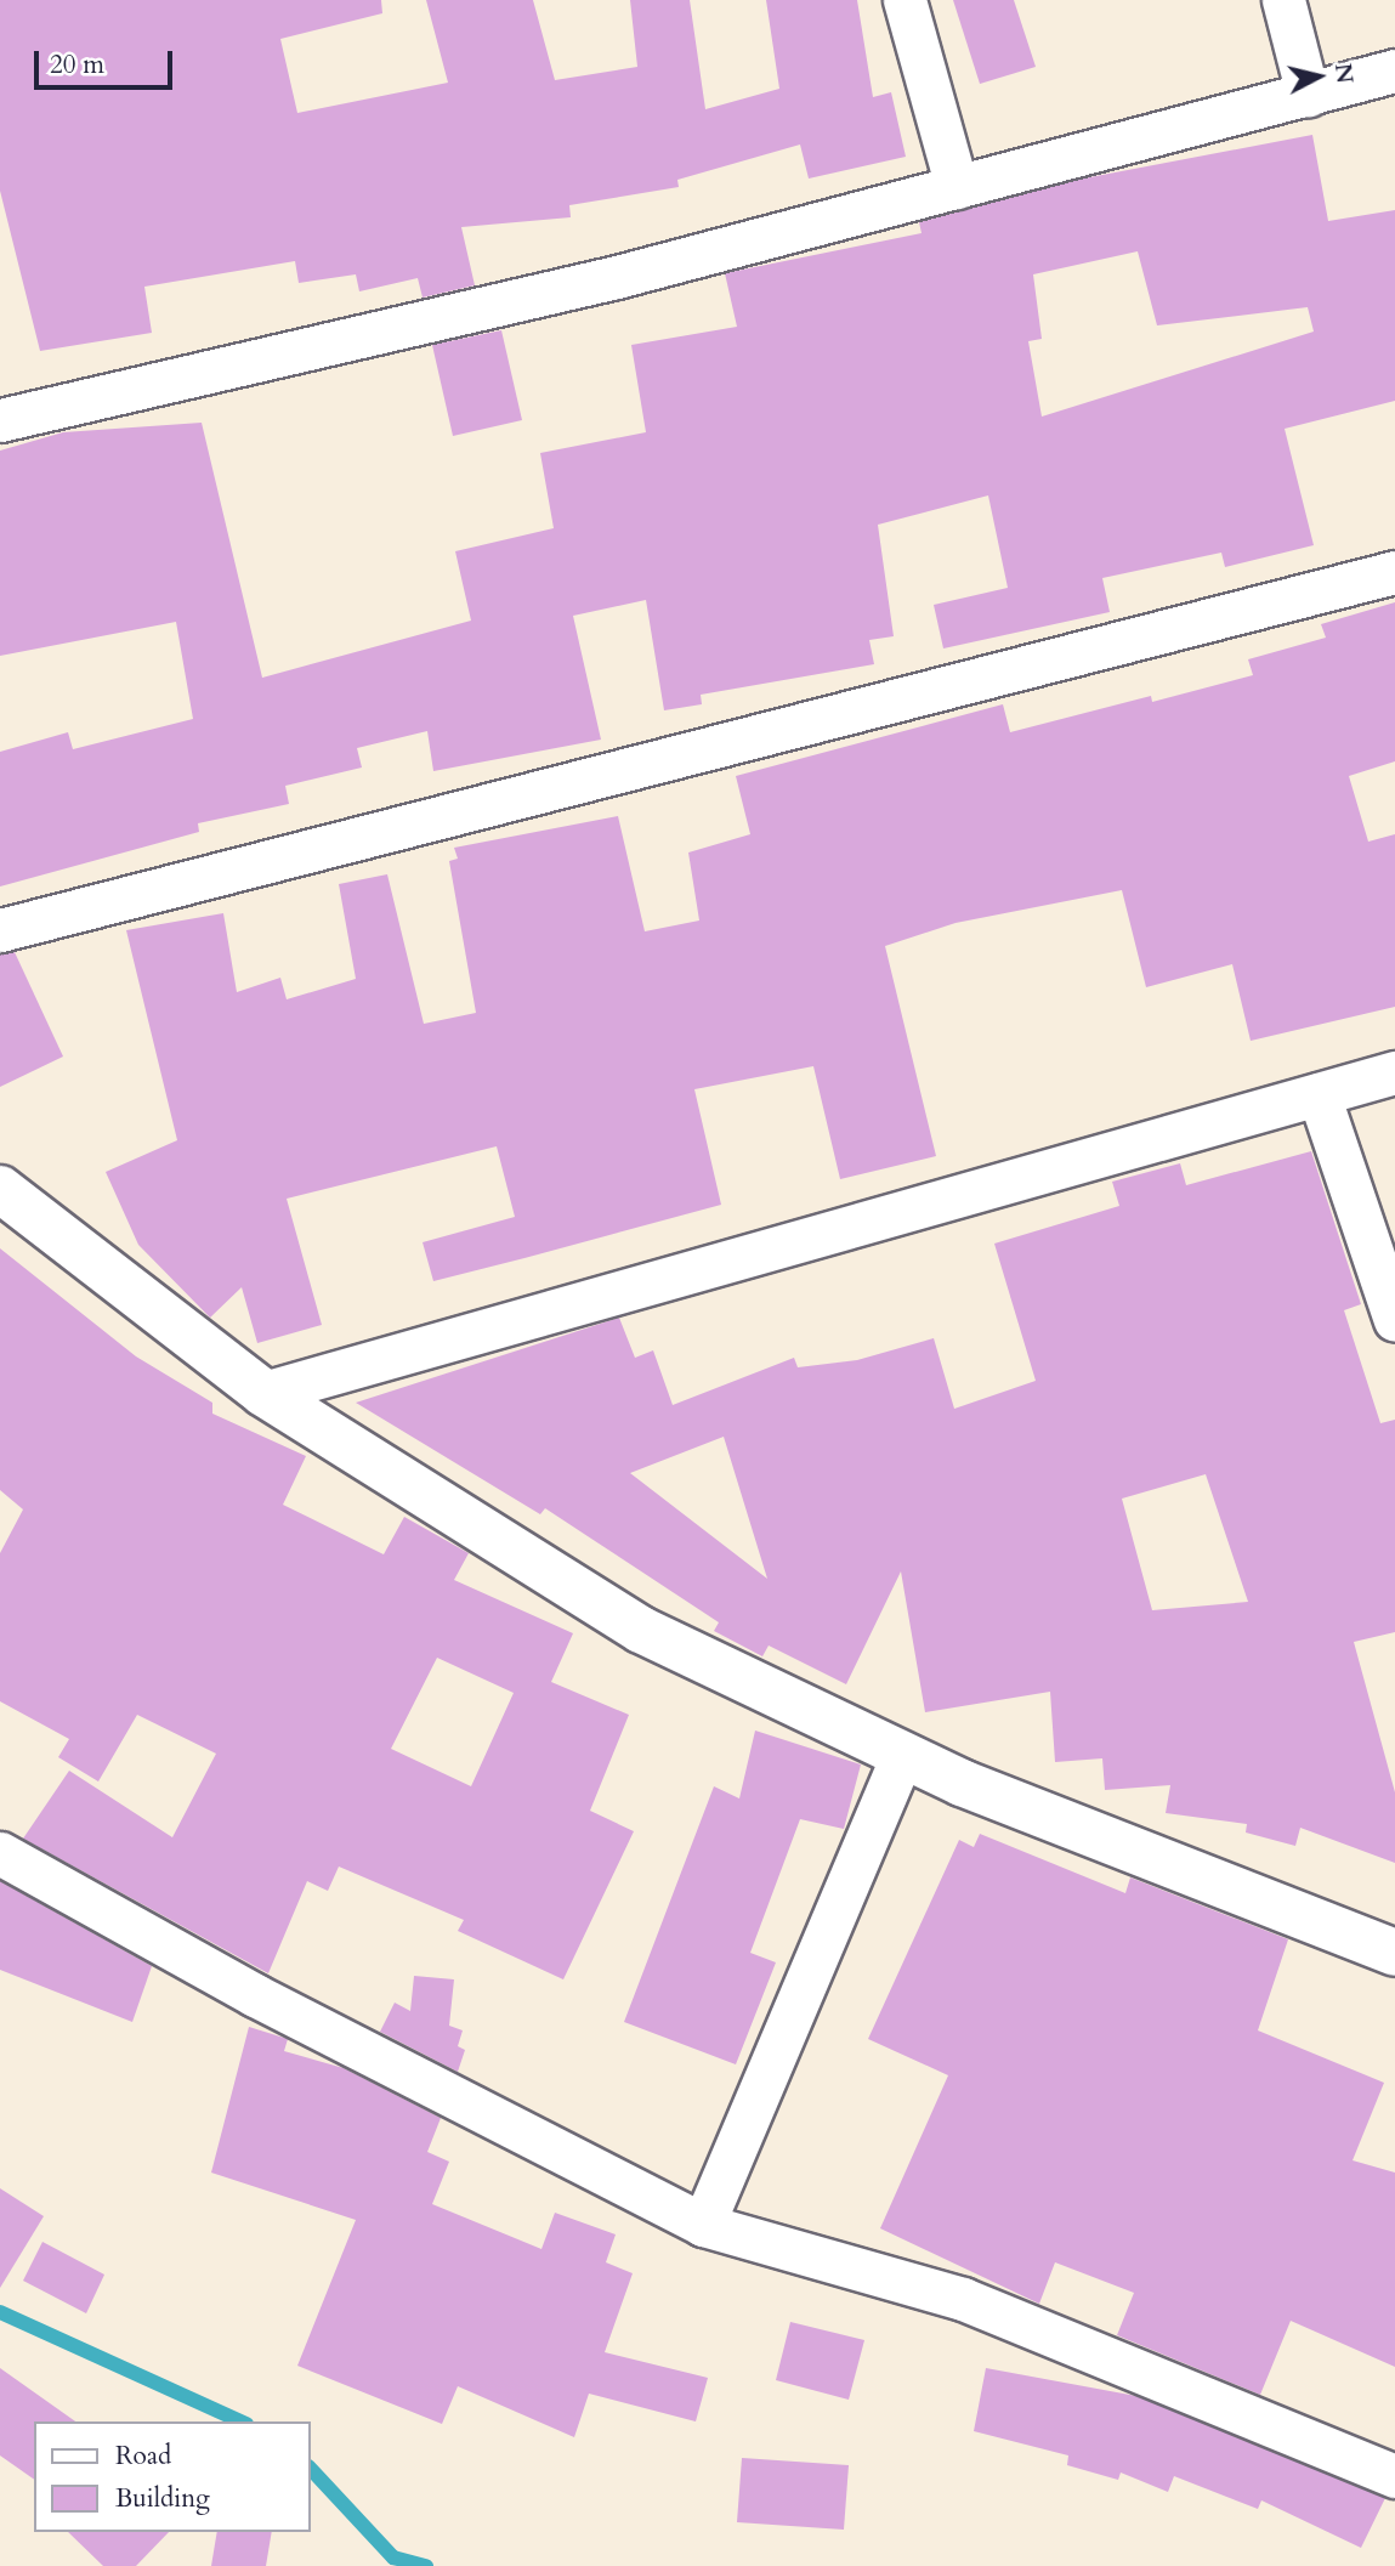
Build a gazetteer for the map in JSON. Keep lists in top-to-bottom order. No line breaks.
{"legend":["Road","Building"],"scale_bar":"20 m","north":"right"}
